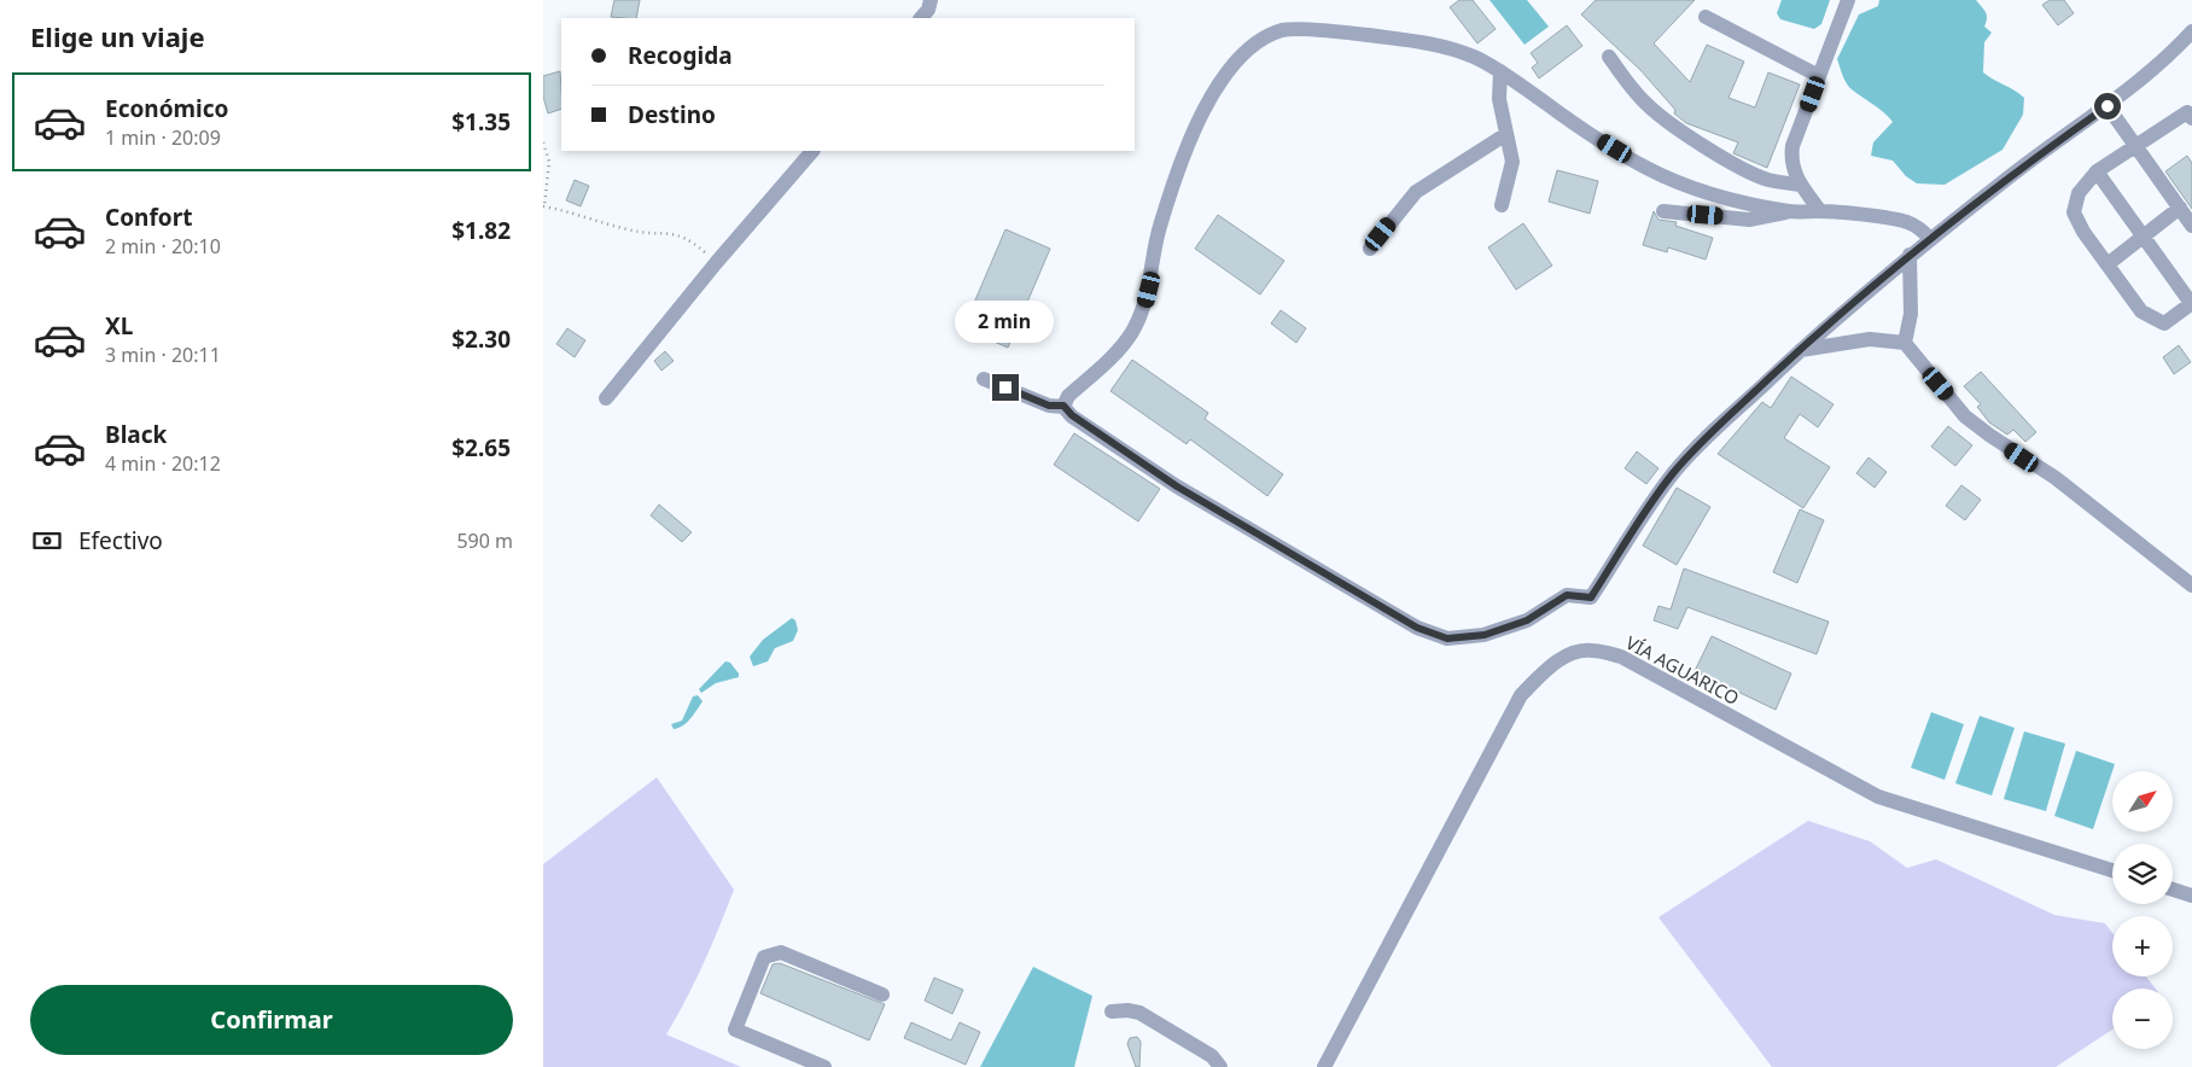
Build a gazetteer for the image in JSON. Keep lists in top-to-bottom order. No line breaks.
{"streets":{"street":["VÍA AGUARICO"]},"north":"top right","page":{"heading":"Elige un viaje","banner":["Recogida","Destino"],"list":[{"name":"Económico","note":"1 min · 20:09","value":"$1.35"},{"name":"Confort","note":"2 min · 20:10","value":"$1.82"},{"name":"XL","note":"3 min · 20:11","value":"$2.30"},{"name":"Black","note":"4 min · 20:12","value":"$2.65"}],"bubble":"2 min","pay":["Efectivo","590 m"],"map_buttons":["+","−"],"buttons":"Confirmar"}}
